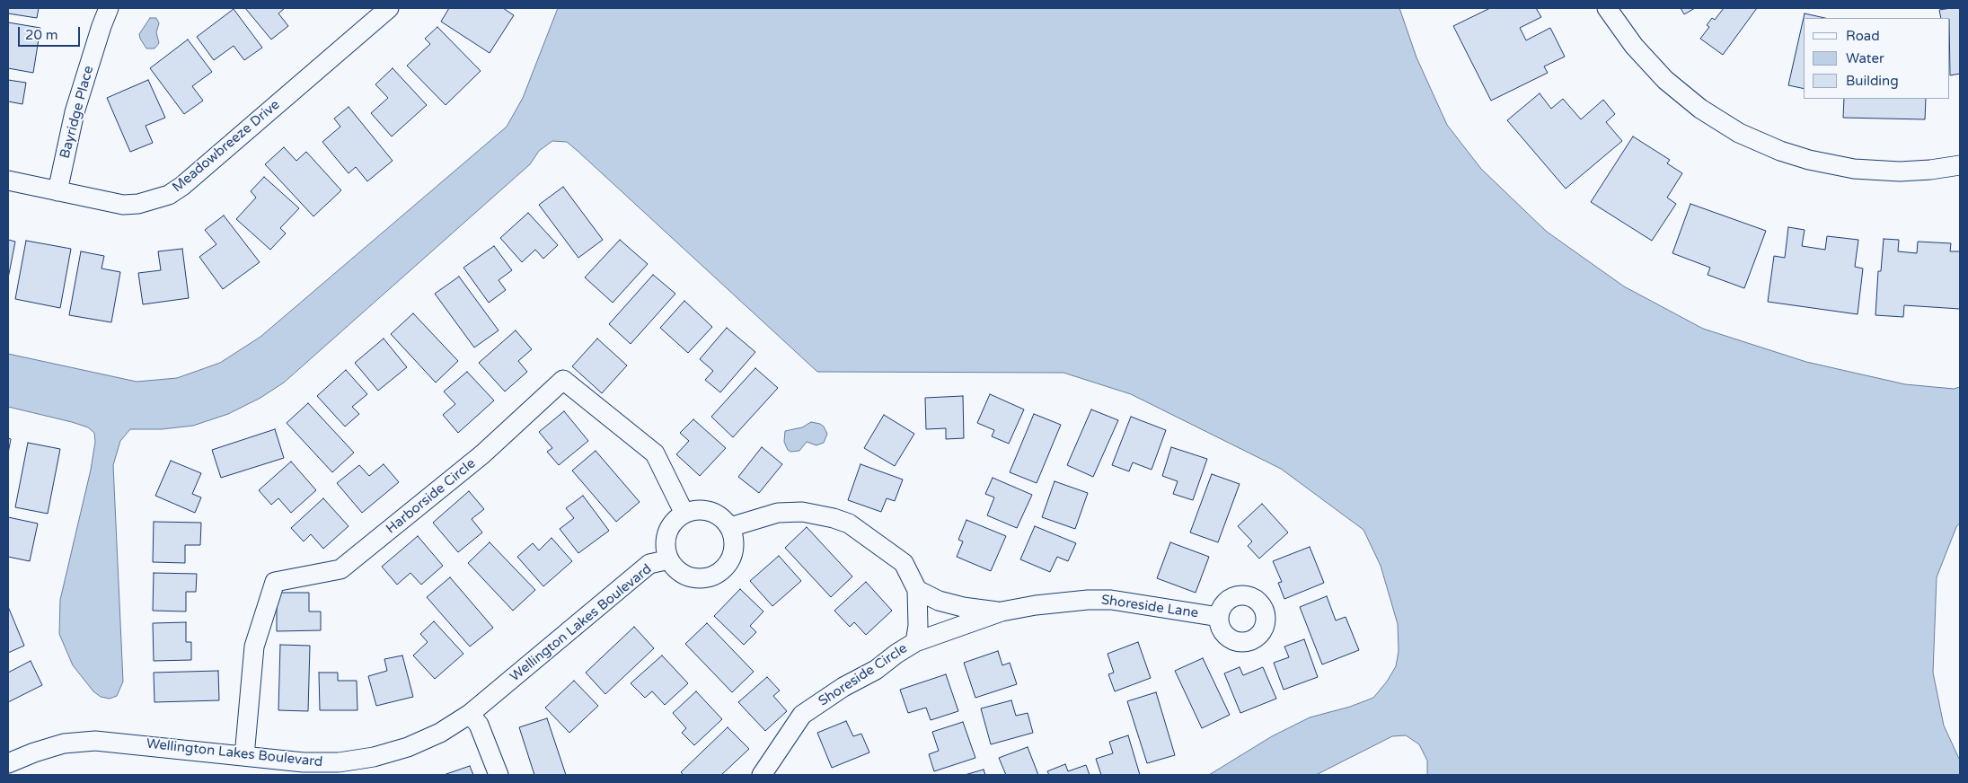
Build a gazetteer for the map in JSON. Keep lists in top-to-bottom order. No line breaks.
{"streets":{"street":["Bayridge Place","Meadowbreeze Drive","Harborside Circle","Shoreside Lane","Wellington Lakes Boulevard","Shoreside Circle"]},"crossings":[["Bayridge Place","Meadowbreeze Drive"],["Harborside Circle","Wellington Lakes Boulevard"],["Harborside Circle","Shoreside Circle"],["Shoreside Lane","Shoreside Circle"],["Wellington Lakes Boulevard","Shoreside Circle"]],"legend":["Road","Water","Building"],"scale_bar":"20 m"}
